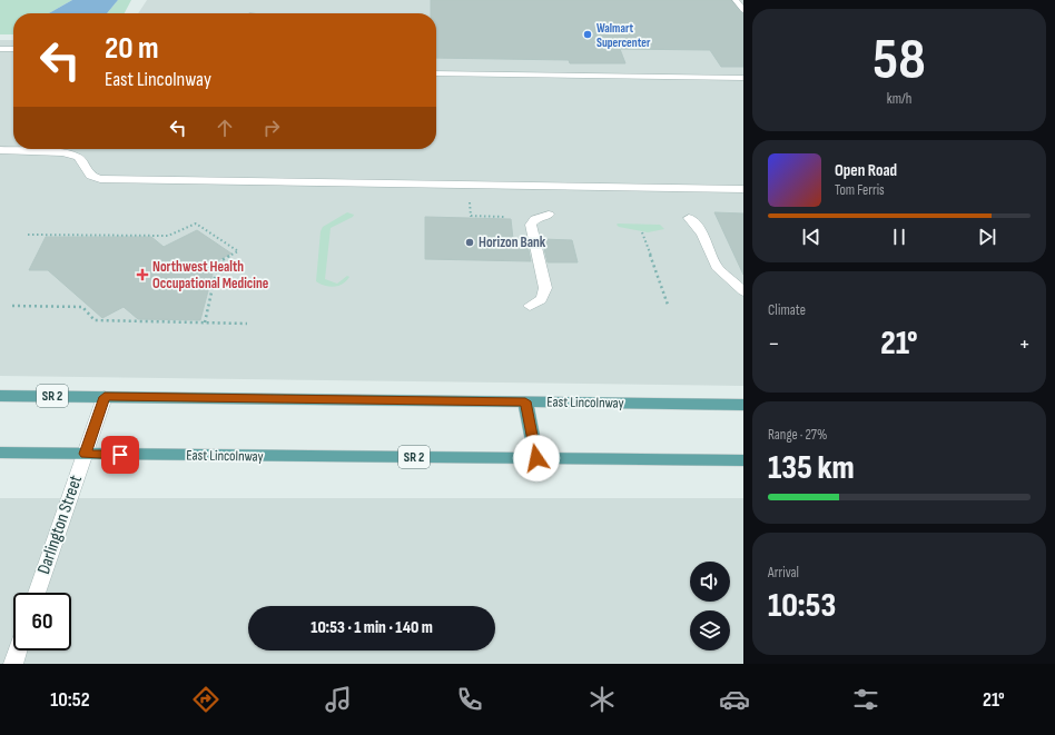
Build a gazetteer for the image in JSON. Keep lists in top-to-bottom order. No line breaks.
{"streets":{"main road":["SR 2","East Lincolnway"],"street":["Darlington Street"]},"crossings":[["East Lincolnway","Darlington Street"]],"places":{"other":["Walmart Supercenter","Horizon Bank"],"health":["Northwest Health Occupational Medicine"]},"page":{"tile":[["58","km/h"],"Climate",["Range · 27%","135 km"],["Arrival","10:53"]],"turn":["20 m","East Lincolnway"],"song":["Open Road","Tom Ferris"],"heat":["−","21°","+"],"limit":"60","trip":"10:53 · 1 min · 140 m","tabs":["10:52","21°"]}}
